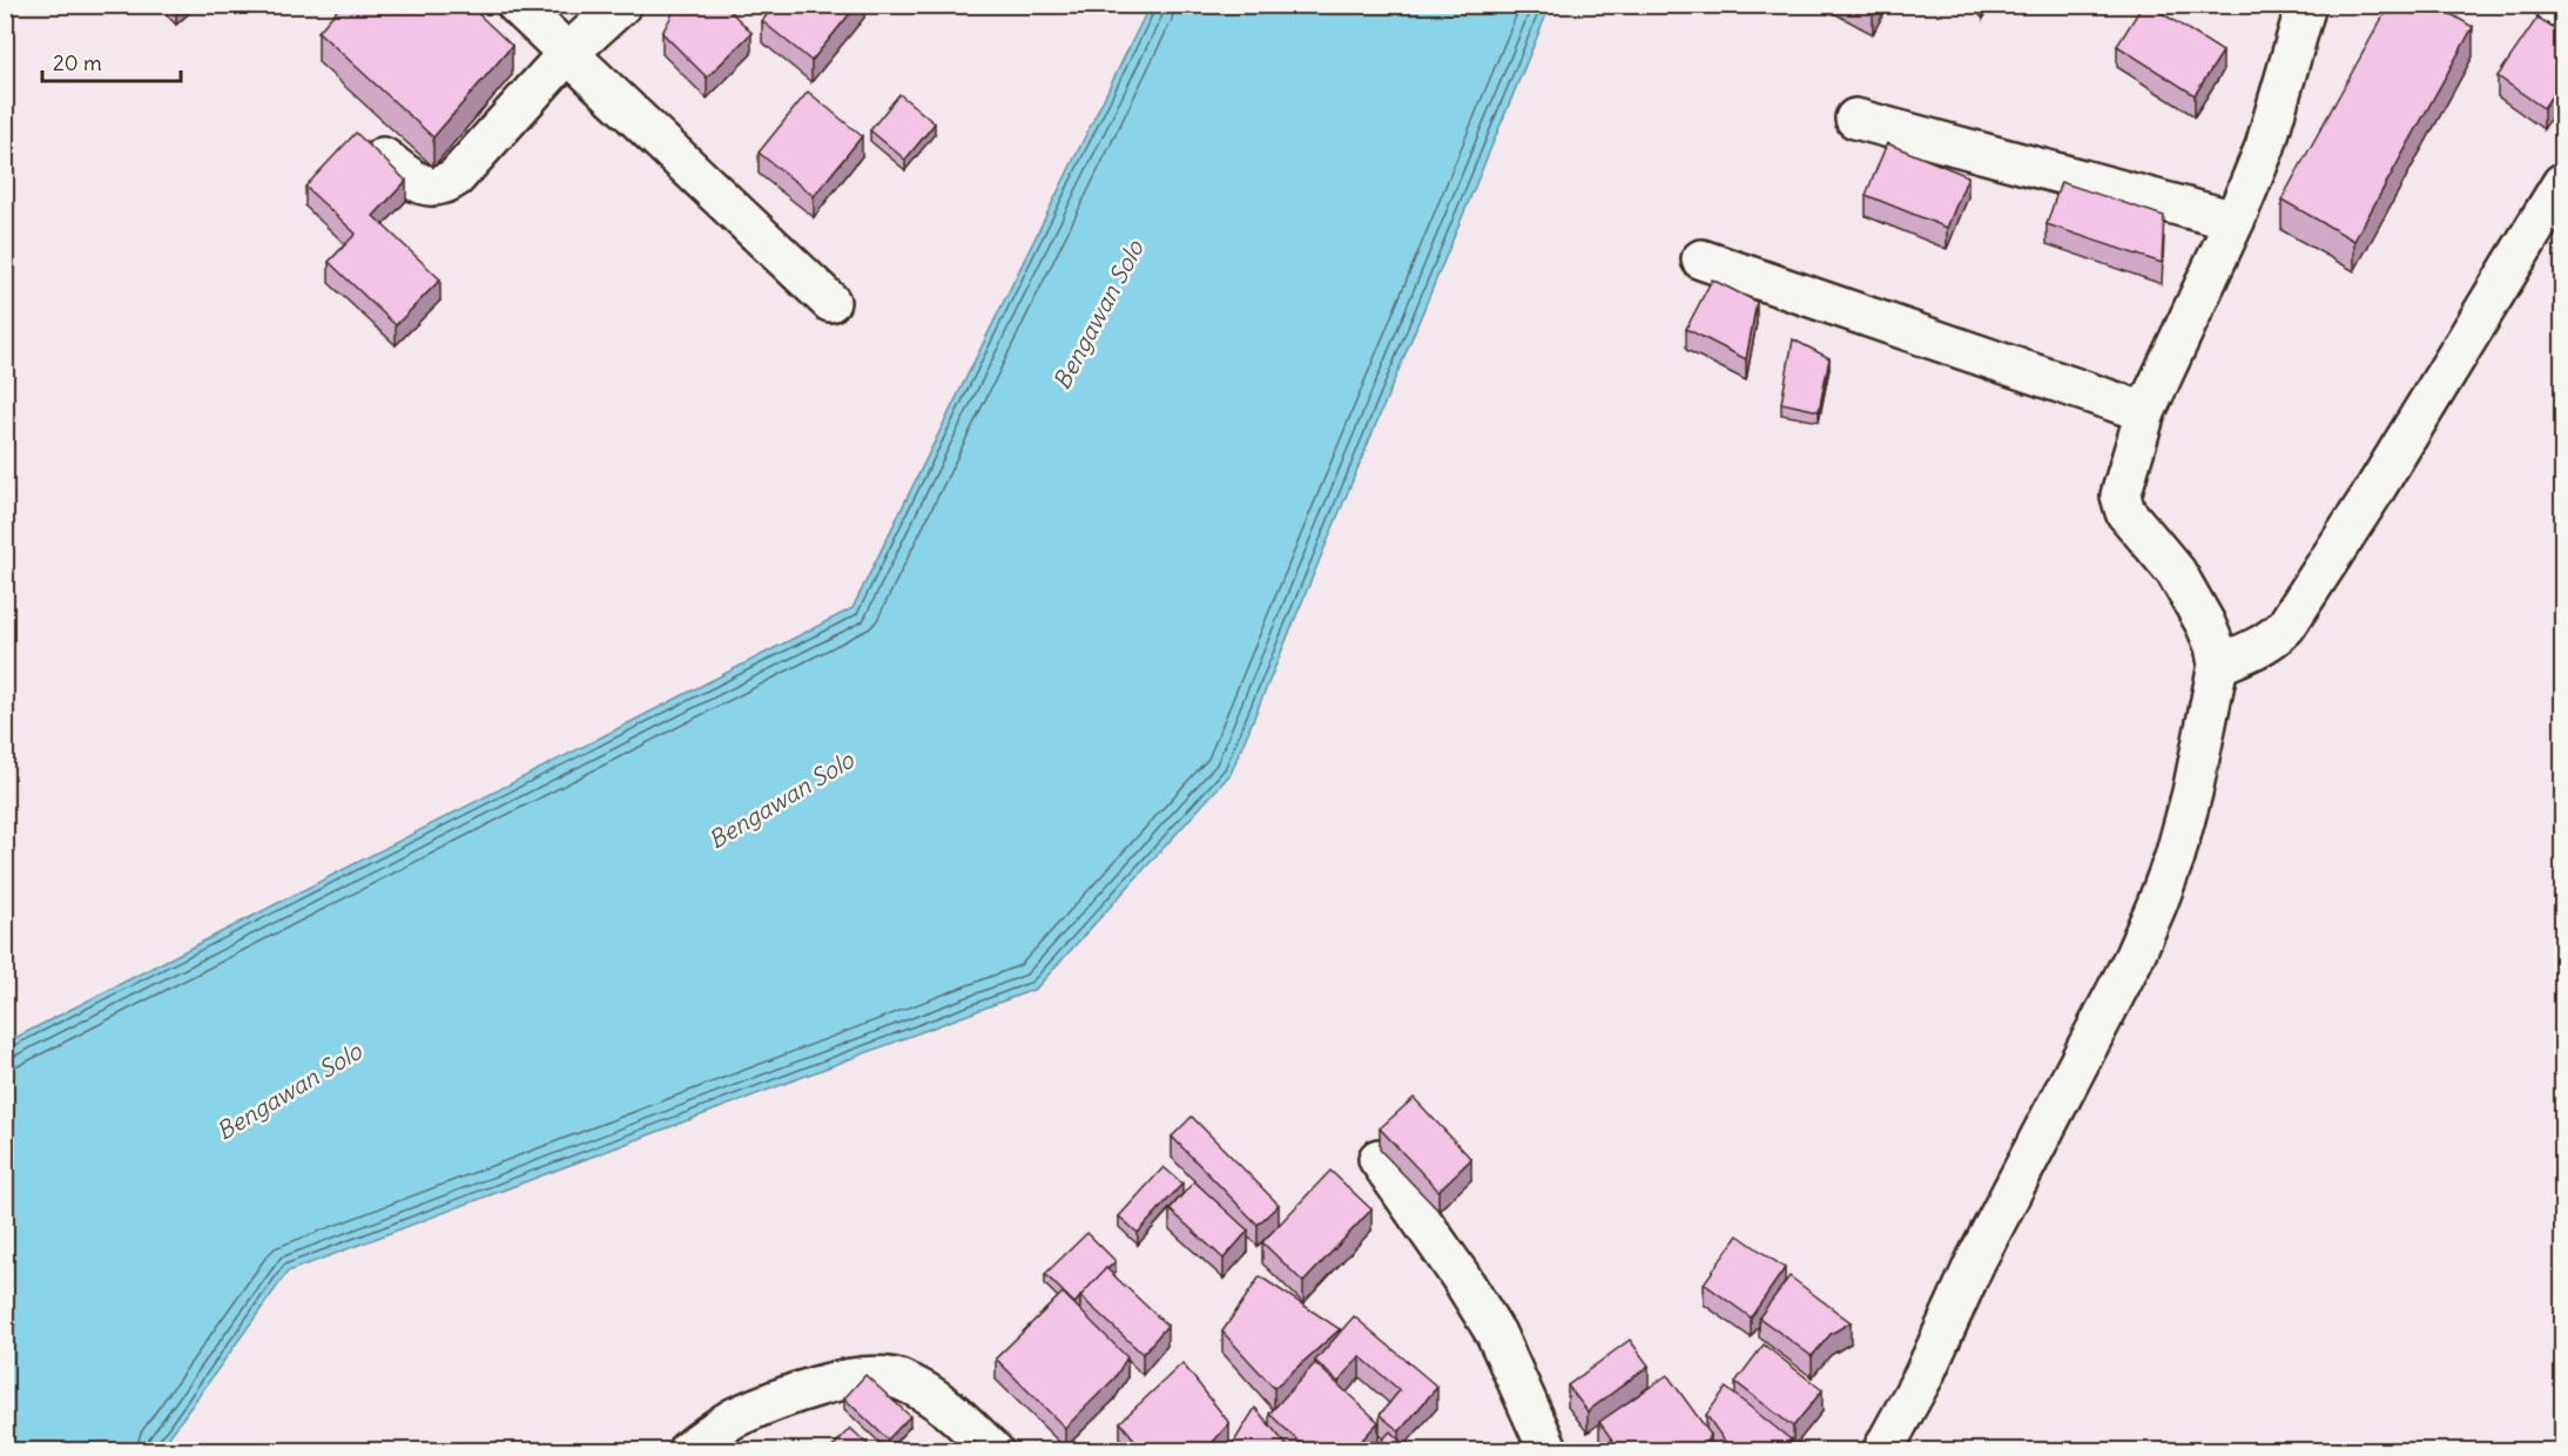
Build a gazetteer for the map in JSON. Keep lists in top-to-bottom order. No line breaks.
{"water":["Bengawan Solo"],"scale_bar":"20 m"}
